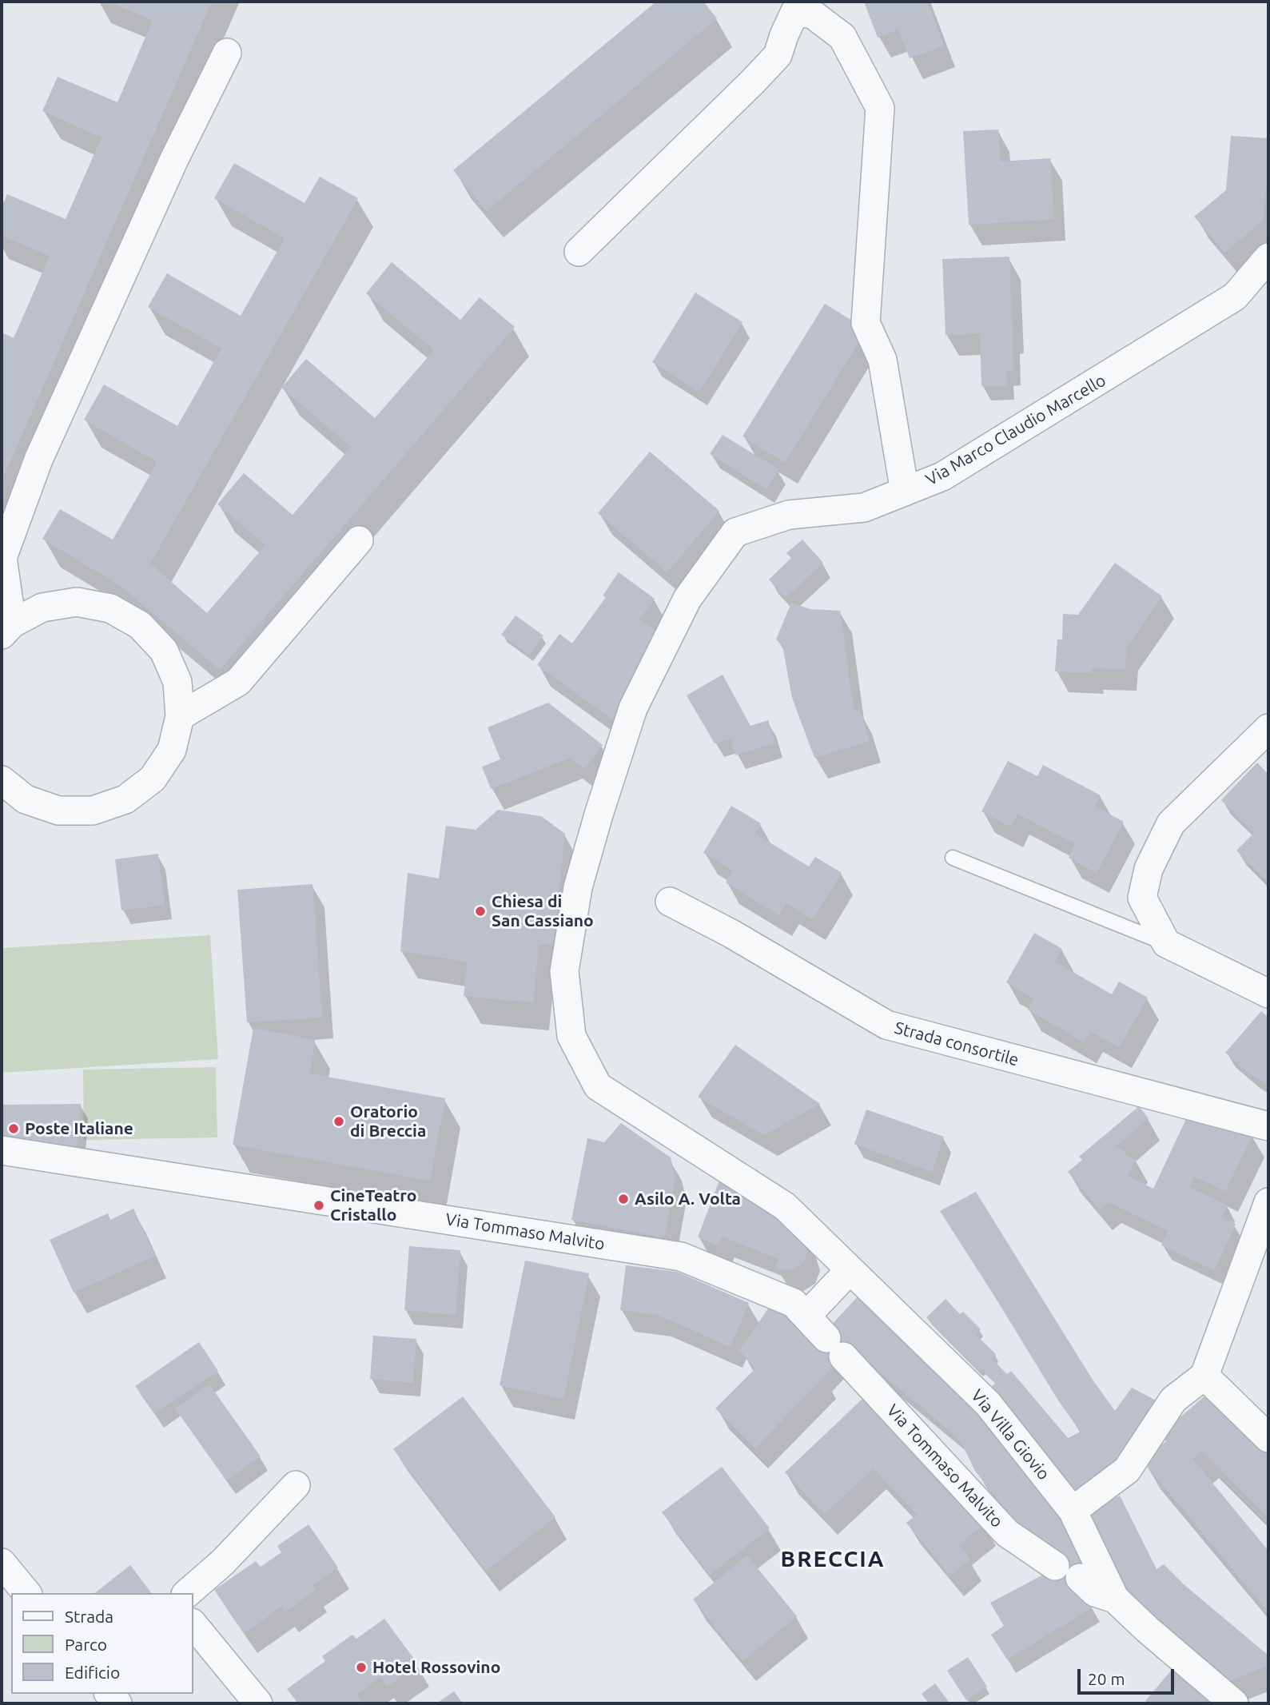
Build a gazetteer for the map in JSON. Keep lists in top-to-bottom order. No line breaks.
{"streets":{"street":["Via Marco Claudio Marcello","Strada consortile","Via Tommaso Malvito","Via Villa Giovio"]},"crossings":[["Via Marco Claudio Marcello","Via Villa Giovio"]],"districts":["BRECCIA"],"places":["Chiesa di San Cassiano","Oratorio di Breccia","Poste Italiane","Asilo A. Volta","CineTeatro Cristallo","Hotel Rossovino"],"legend":["Strada","Parco","Edificio"],"scale_bar":"20 m"}
